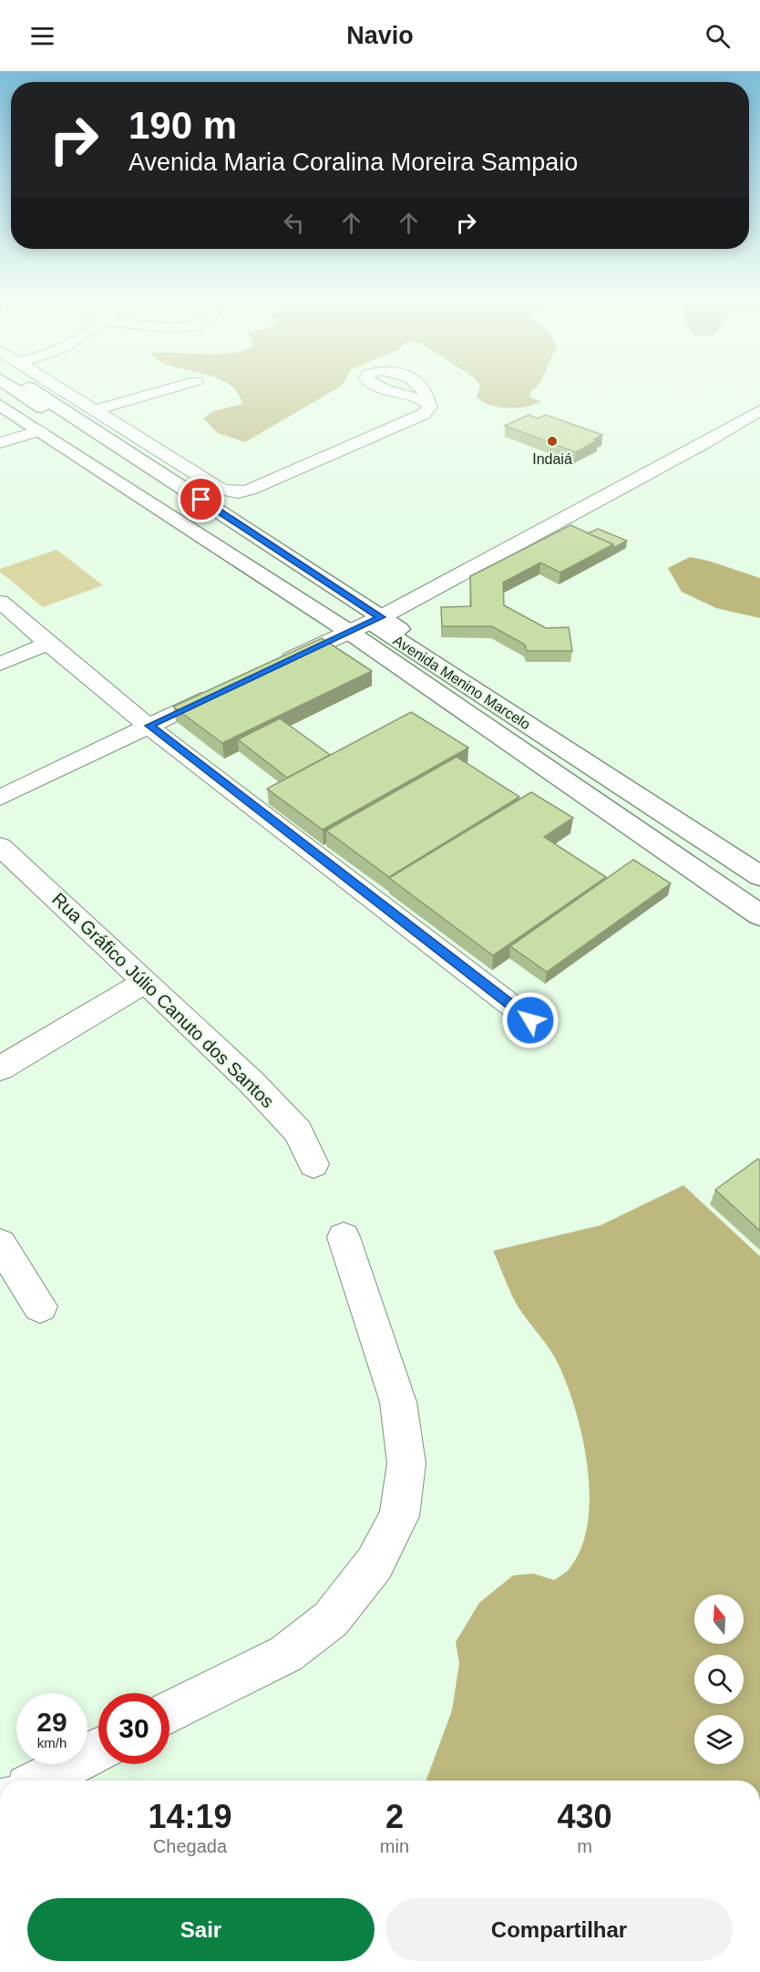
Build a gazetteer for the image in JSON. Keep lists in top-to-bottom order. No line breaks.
{"streets":{"main road":["Avenida Menino Marcelo"],"street":["Rua Gráfico Júlio Canuto dos Santos"]},"places":["Indaiá"],"north":"top","page":{"header":"Navio","turn":["190 m","Avenida Maria Coralina Moreira Sampaio"],"speed":"29 km/h","limit":"30","eta":["14:19","Chegada","2","min","430","m"],"buttons":["Sair","Compartilhar"]}}
